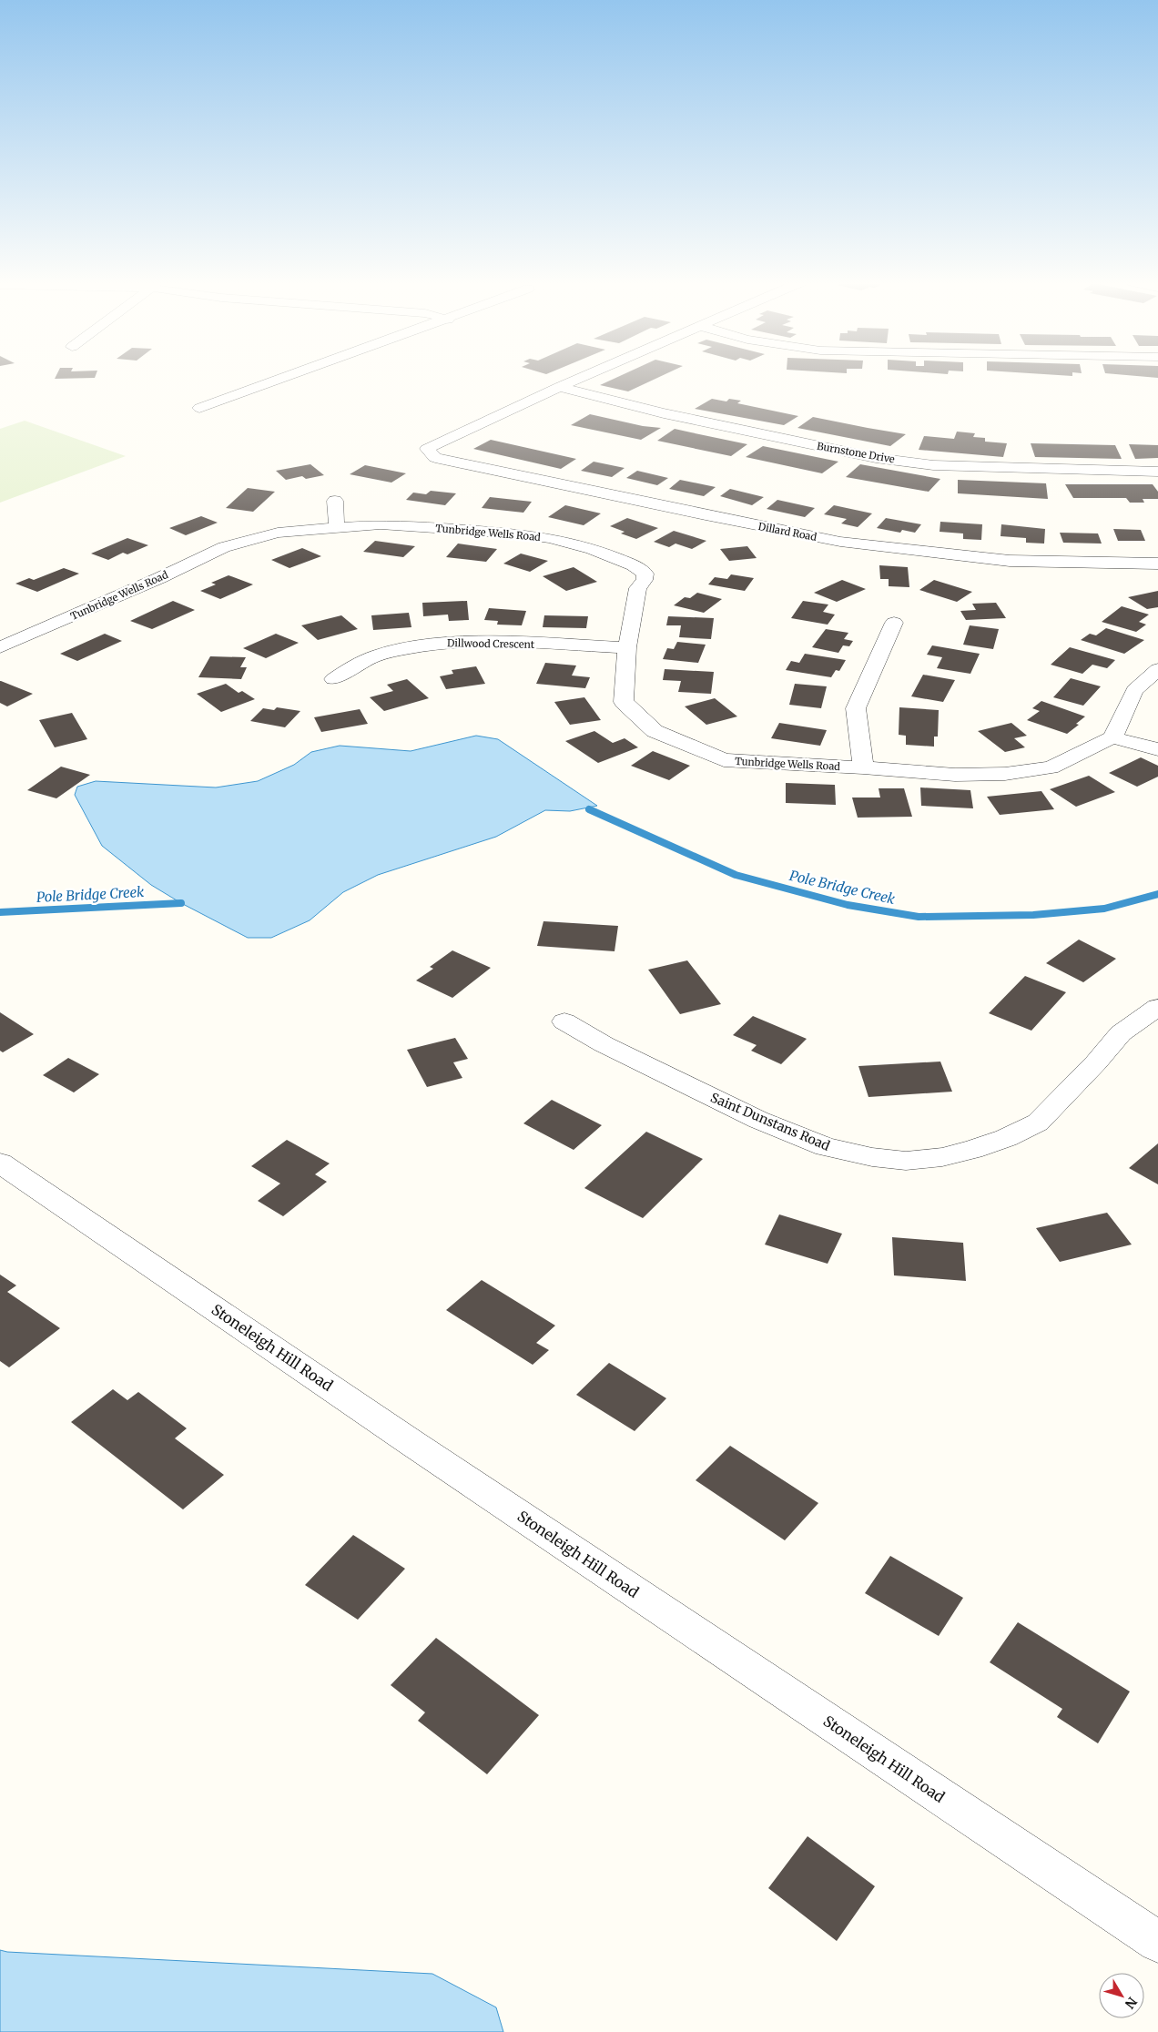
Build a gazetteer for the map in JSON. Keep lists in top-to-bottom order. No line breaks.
{"streets":{"street":["Burnstone Drive","Dillard Road","Tunbridge Wells Road","Dillwood Crescent","Saint Dunstans Road","Stoneleigh Hill Road"]},"crossings":[["Burnstone Drive","Dillard Road"],["Tunbridge Wells Road","Dillwood Crescent"]],"water":["Pole Bridge Creek"],"north":"bottom right"}
